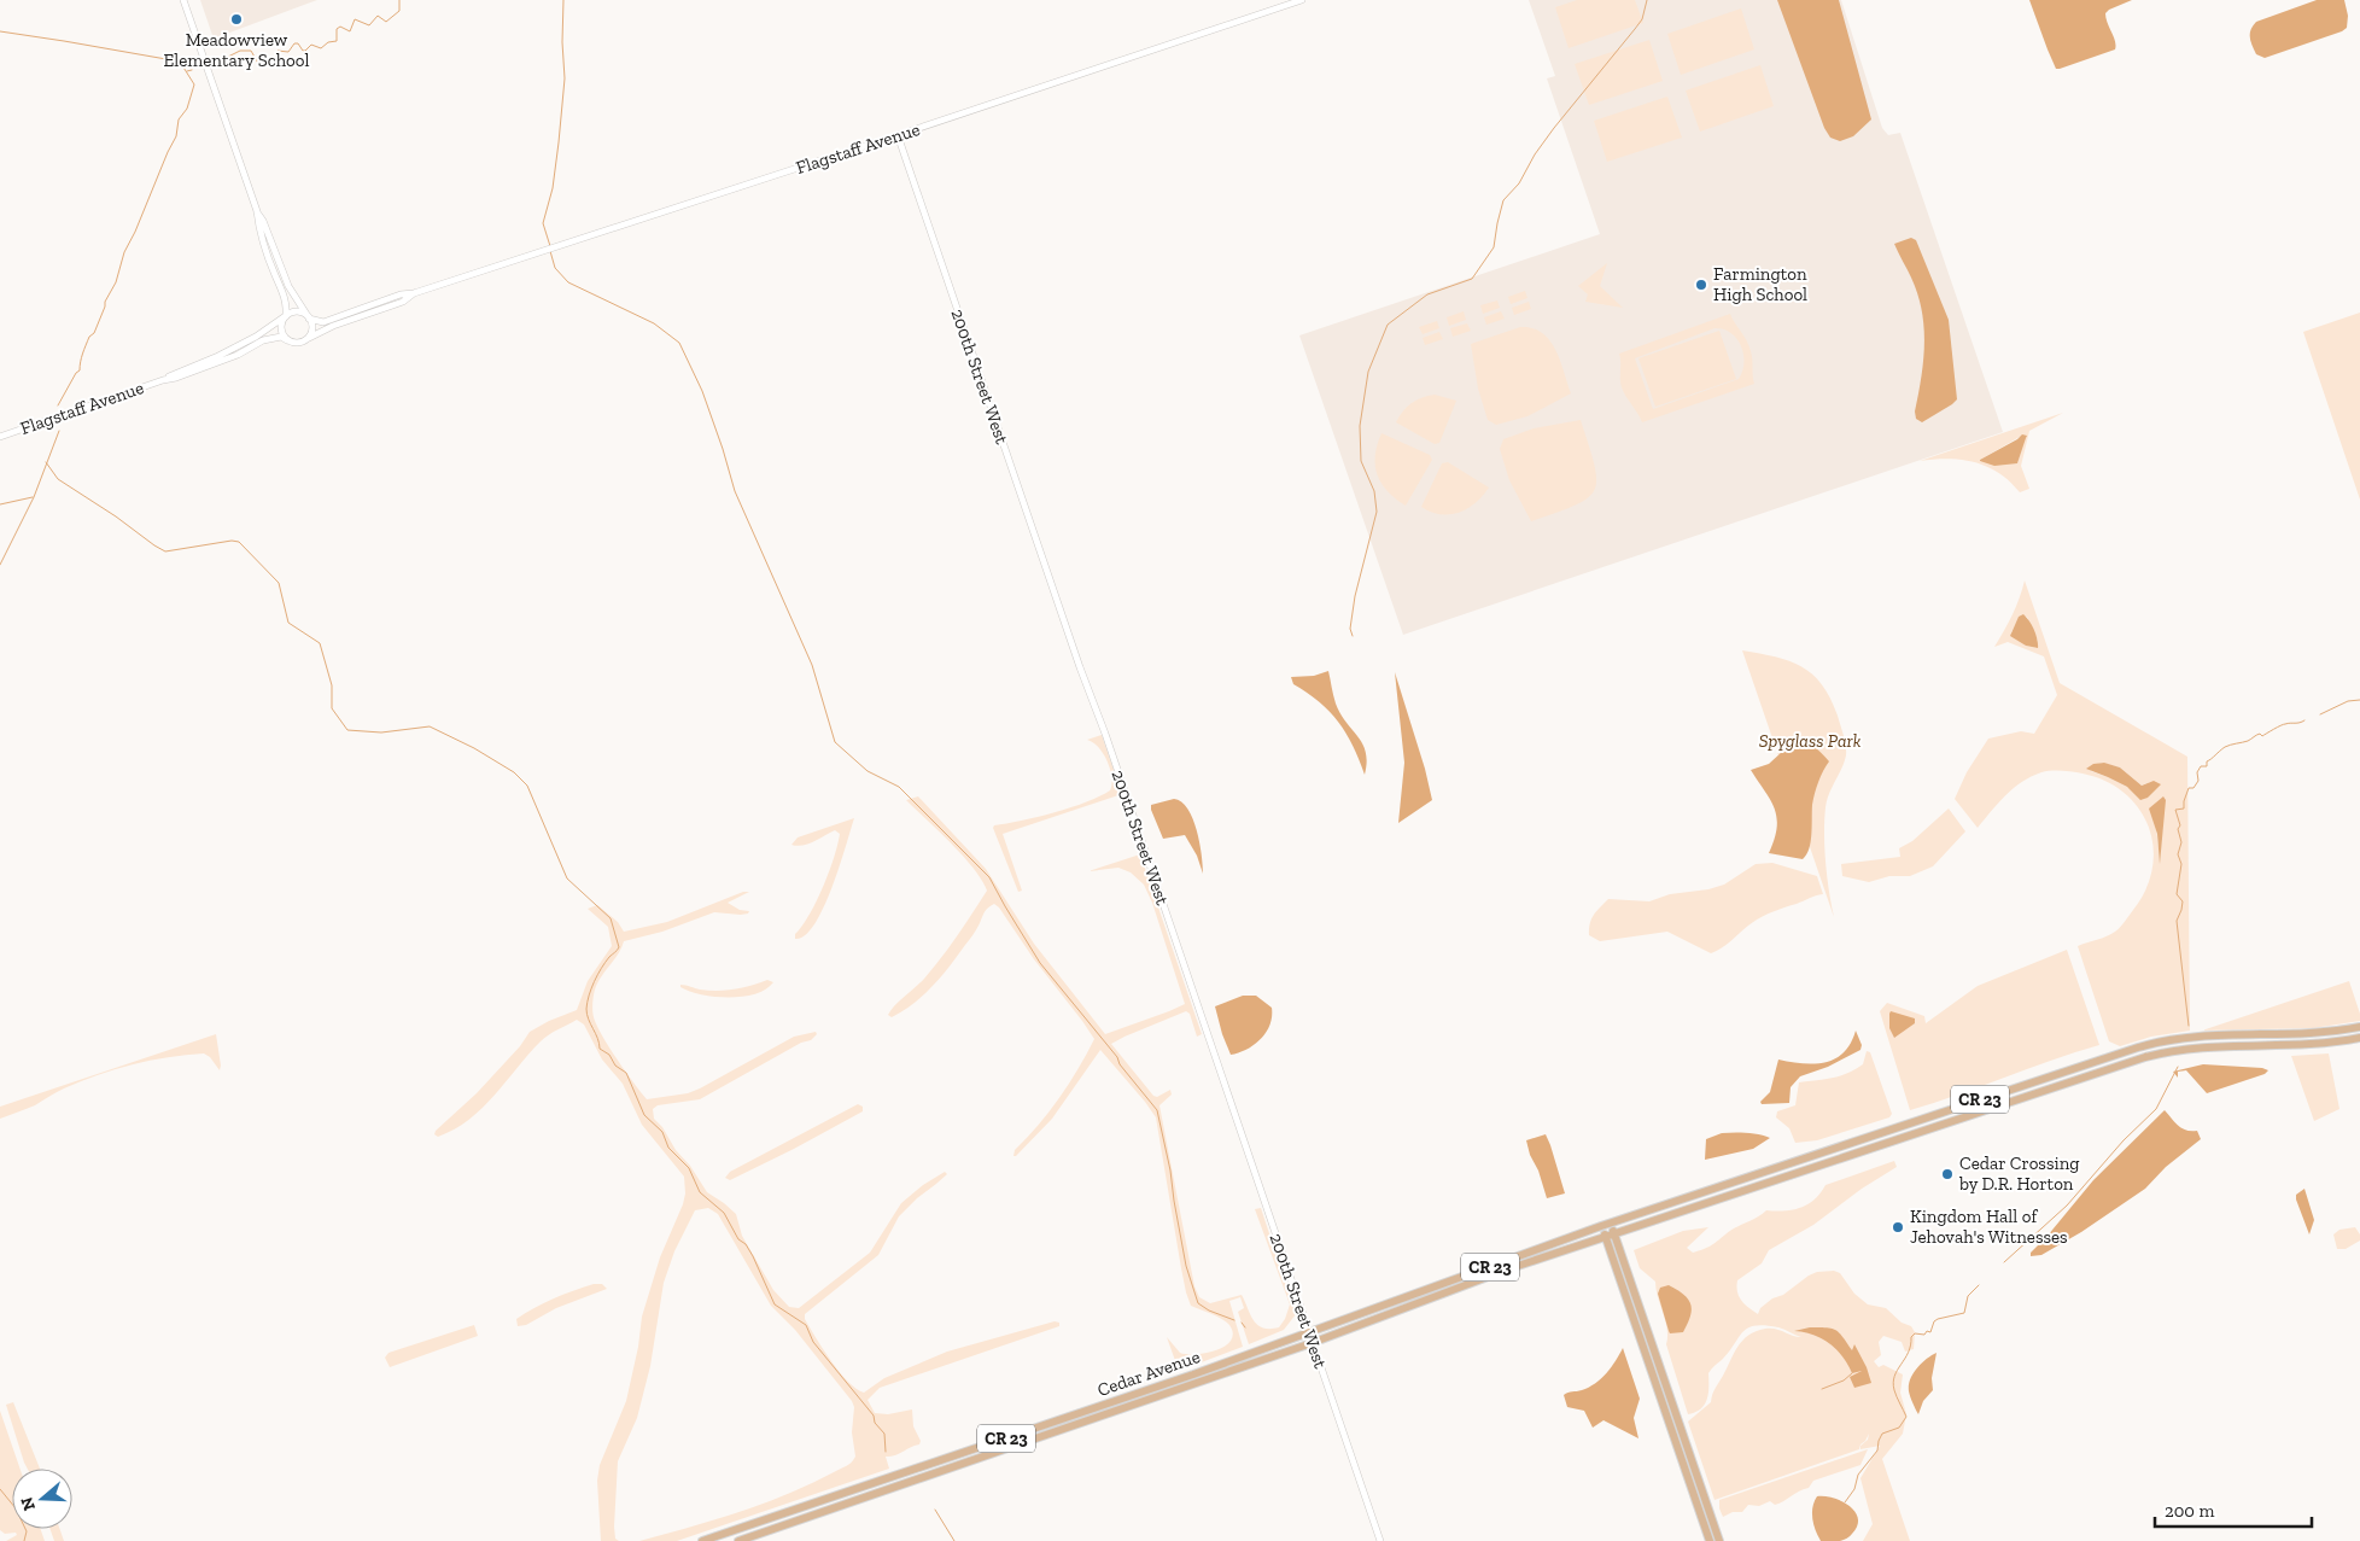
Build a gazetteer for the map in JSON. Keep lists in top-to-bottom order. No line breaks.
{"streets":{"main road":["CR 23","Cedar Avenue"],"street":["Flagstaff Avenue","200th Street West"]},"crossings":[["Flagstaff Avenue","200th Street West"],["200th Street West","Cedar Avenue"],["CR 23","Cedar Avenue"]],"parks":["Spyglass Park"],"places":["Meadowview Elementary School","Farmington High School","Cedar Crossing by D.R. Horton","Kingdom Hall of Jehovah's Witnesses"],"scale_bar":"200 m","north":"left"}
